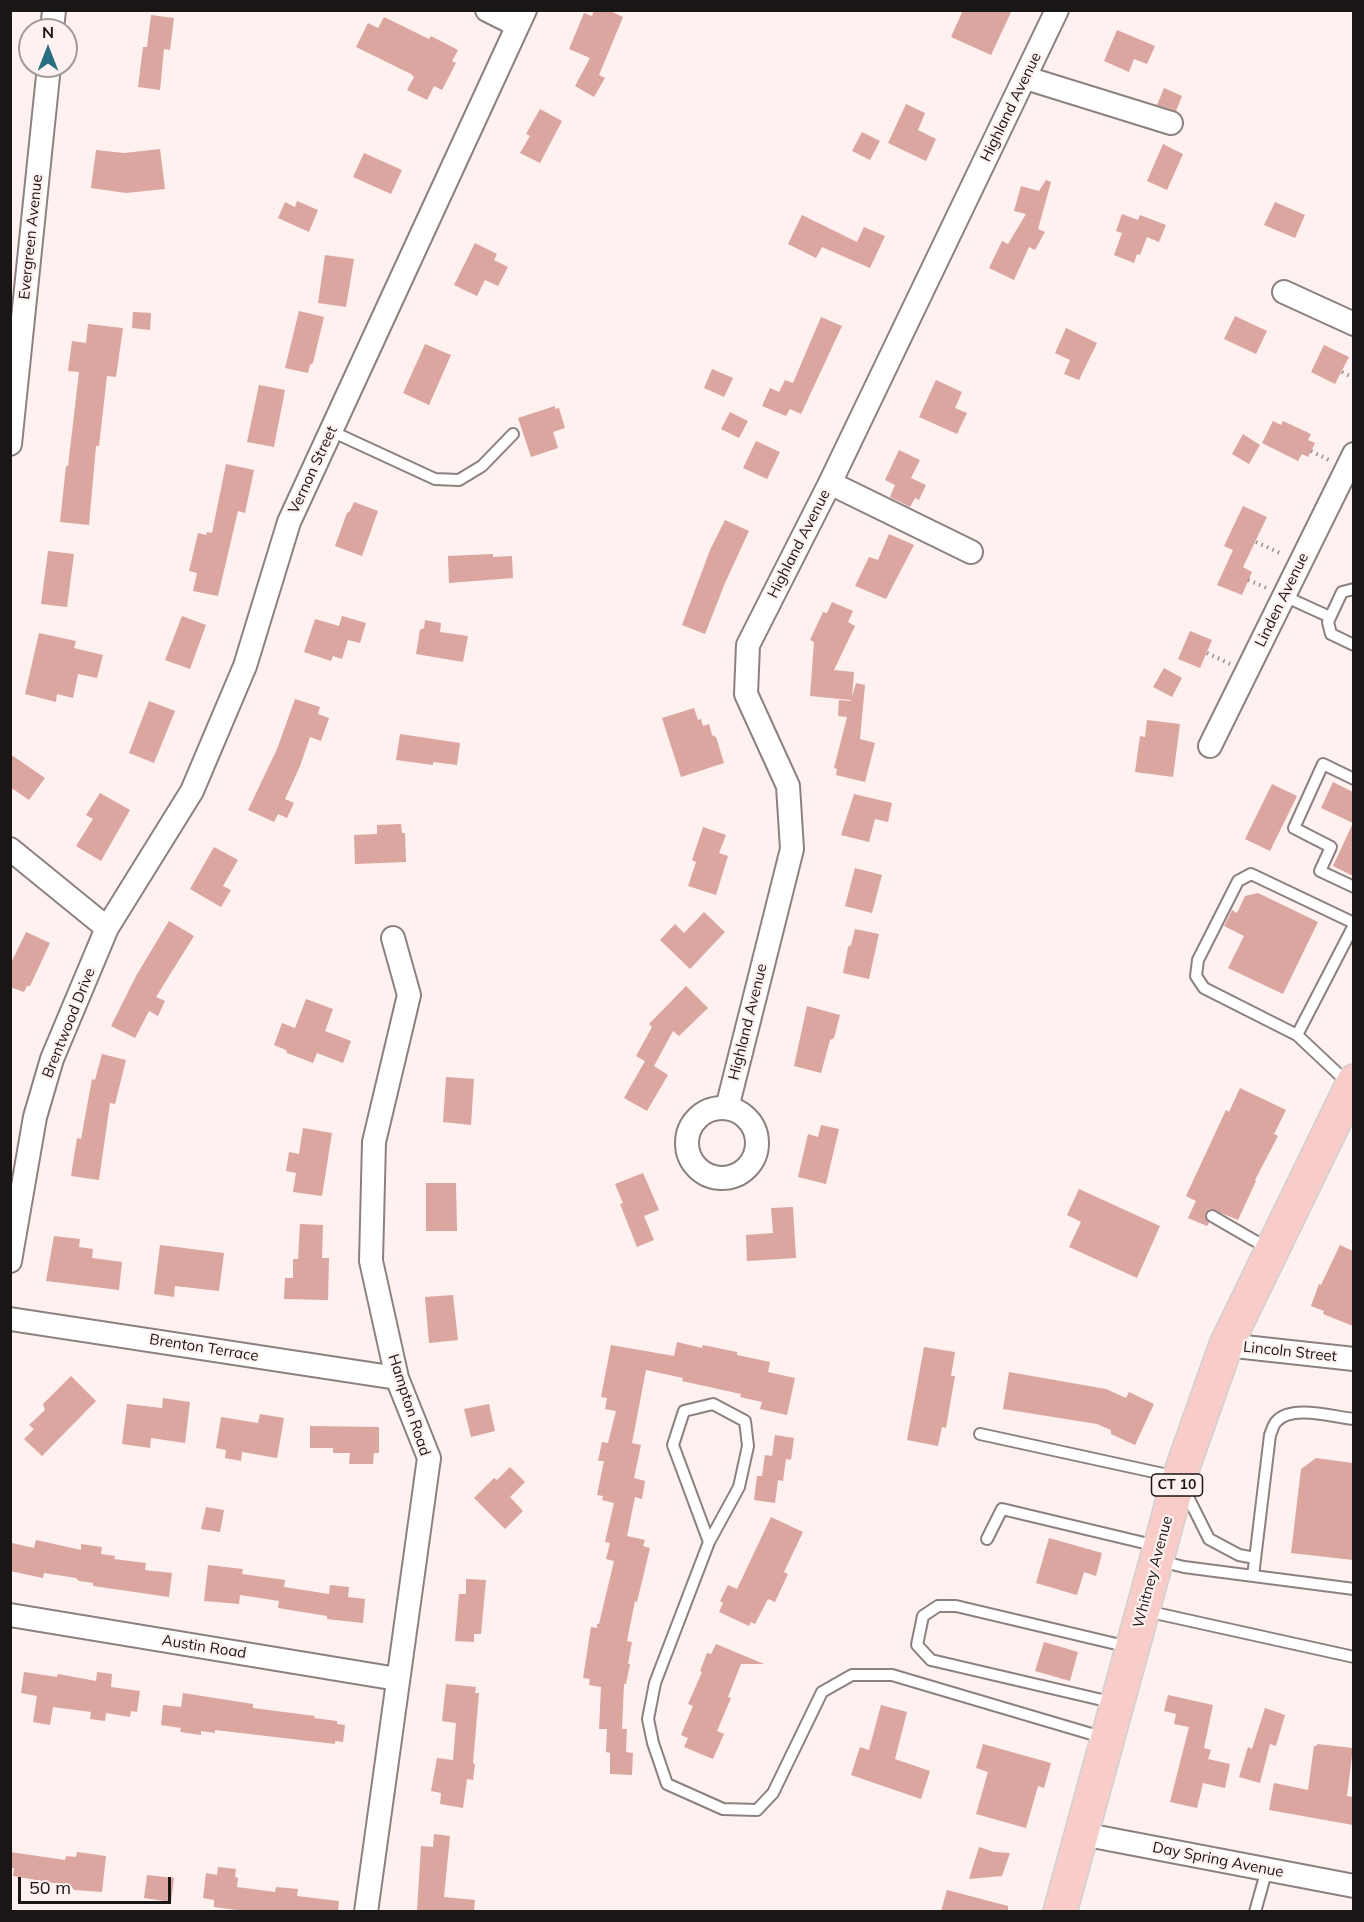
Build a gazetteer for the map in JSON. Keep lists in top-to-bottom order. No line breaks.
{"streets":{"main road":["CT 10","Whitney Avenue"],"street":["Highland Avenue","Evergreen Avenue","Vernon Street","Linden Avenue","Brentwood Drive","Brenton Terrace","Lincoln Street","Hampton Road","Austin Road","Day Spring Avenue"]},"crossings":[["Vernon Street","Brentwood Drive"],["Brenton Terrace","Hampton Road"],["Lincoln Street","Whitney Avenue"],["Hampton Road","Austin Road"],["Whitney Avenue","Day Spring Avenue"]],"scale_bar":"50 m","north":"top"}
